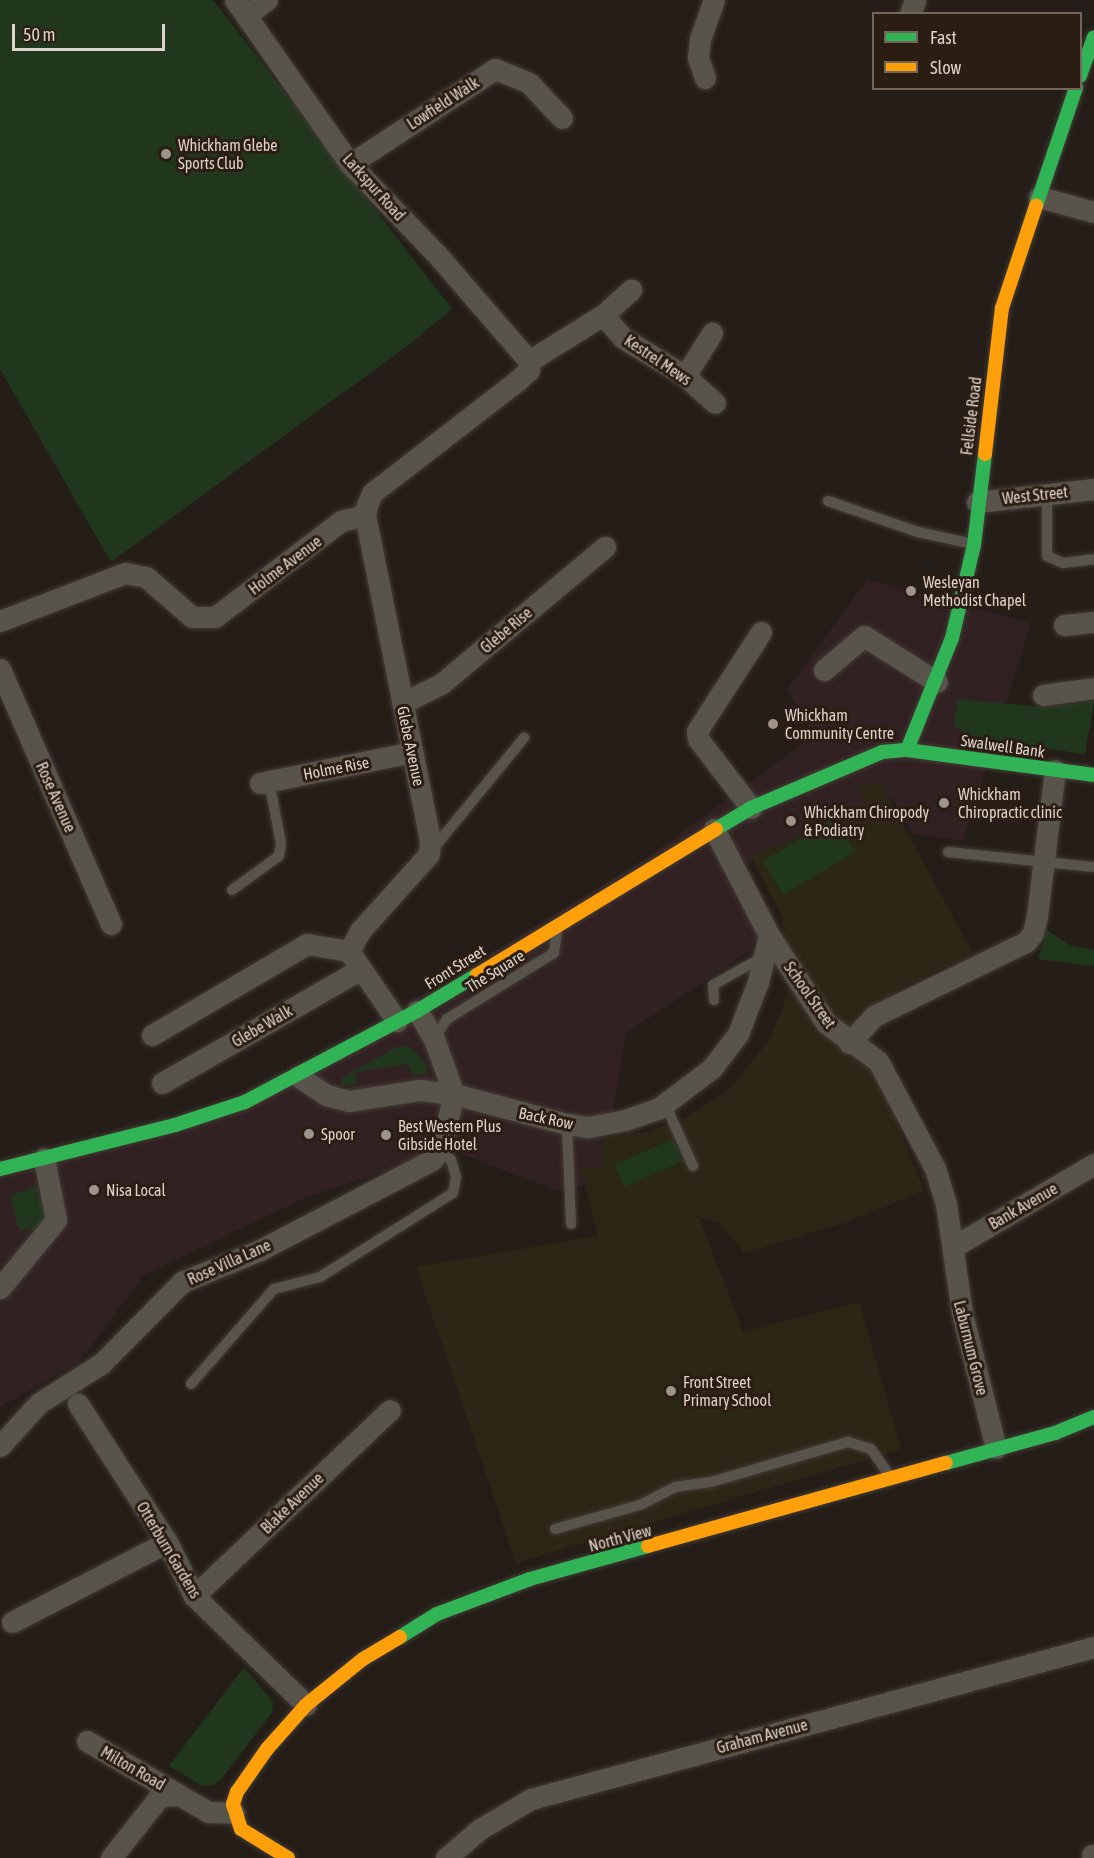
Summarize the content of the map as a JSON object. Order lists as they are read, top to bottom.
{
  "streets": {
    "street": [
      "Lowfield Walk",
      "Larkspur Road",
      "Kestrel Mews",
      "Fellside Road",
      "West Street",
      "Holme Avenue",
      "Glebe Rise",
      "Glebe Avenue",
      "Swalwell Bank",
      "Holme Rise",
      "Rose Avenue",
      "Front Street",
      "School Street",
      "Glebe Walk",
      "Back Row",
      "Bank Avenue",
      "Rose Villa Lane",
      "Laburnum Grove",
      "Blake Avenue",
      "North View",
      "Otterburn Gardens",
      "Graham Avenue",
      "Milton Road"
    ],
    "lane": ["The Square"]
  },
  "crossings": [
    ["Lowfield Walk", "Larkspur Road"],
    ["Fellside Road", "West Street"],
    ["Fellside Road", "Swalwell Bank"],
    ["Fellside Road", "Front Street"],
    ["Holme Avenue", "Glebe Avenue"],
    ["Glebe Rise", "Glebe Avenue"],
    ["Glebe Avenue", "Holme Rise"],
    ["Swalwell Bank", "Front Street"],
    ["Front Street", "The Square"],
    ["Front Street", "School Street"],
    ["Front Street", "Back Row"],
    ["School Street", "Back Row"],
    ["School Street", "Bank Avenue"],
    ["School Street", "Laburnum Grove"],
    ["Bank Avenue", "Laburnum Grove"],
    ["Laburnum Grove", "North View"],
    ["Blake Avenue", "Otterburn Gardens"],
    ["North View", "Otterburn Gardens"],
    ["North View", "Milton Road"]
  ],
  "places": [
    "Whickham Glebe Sports Club",
    "Wesleyan Methodist Chapel",
    "Whickham Community Centre",
    "Whickham Chiropractic clinic",
    "Whickham Chiropody & Podiatry",
    "Spoor",
    "Best Western Plus Gibside Hotel",
    "Nisa Local",
    "Front Street Primary School"
  ],
  "legend": ["Fast", "Slow"],
  "scale_bar": "50 m"
}
